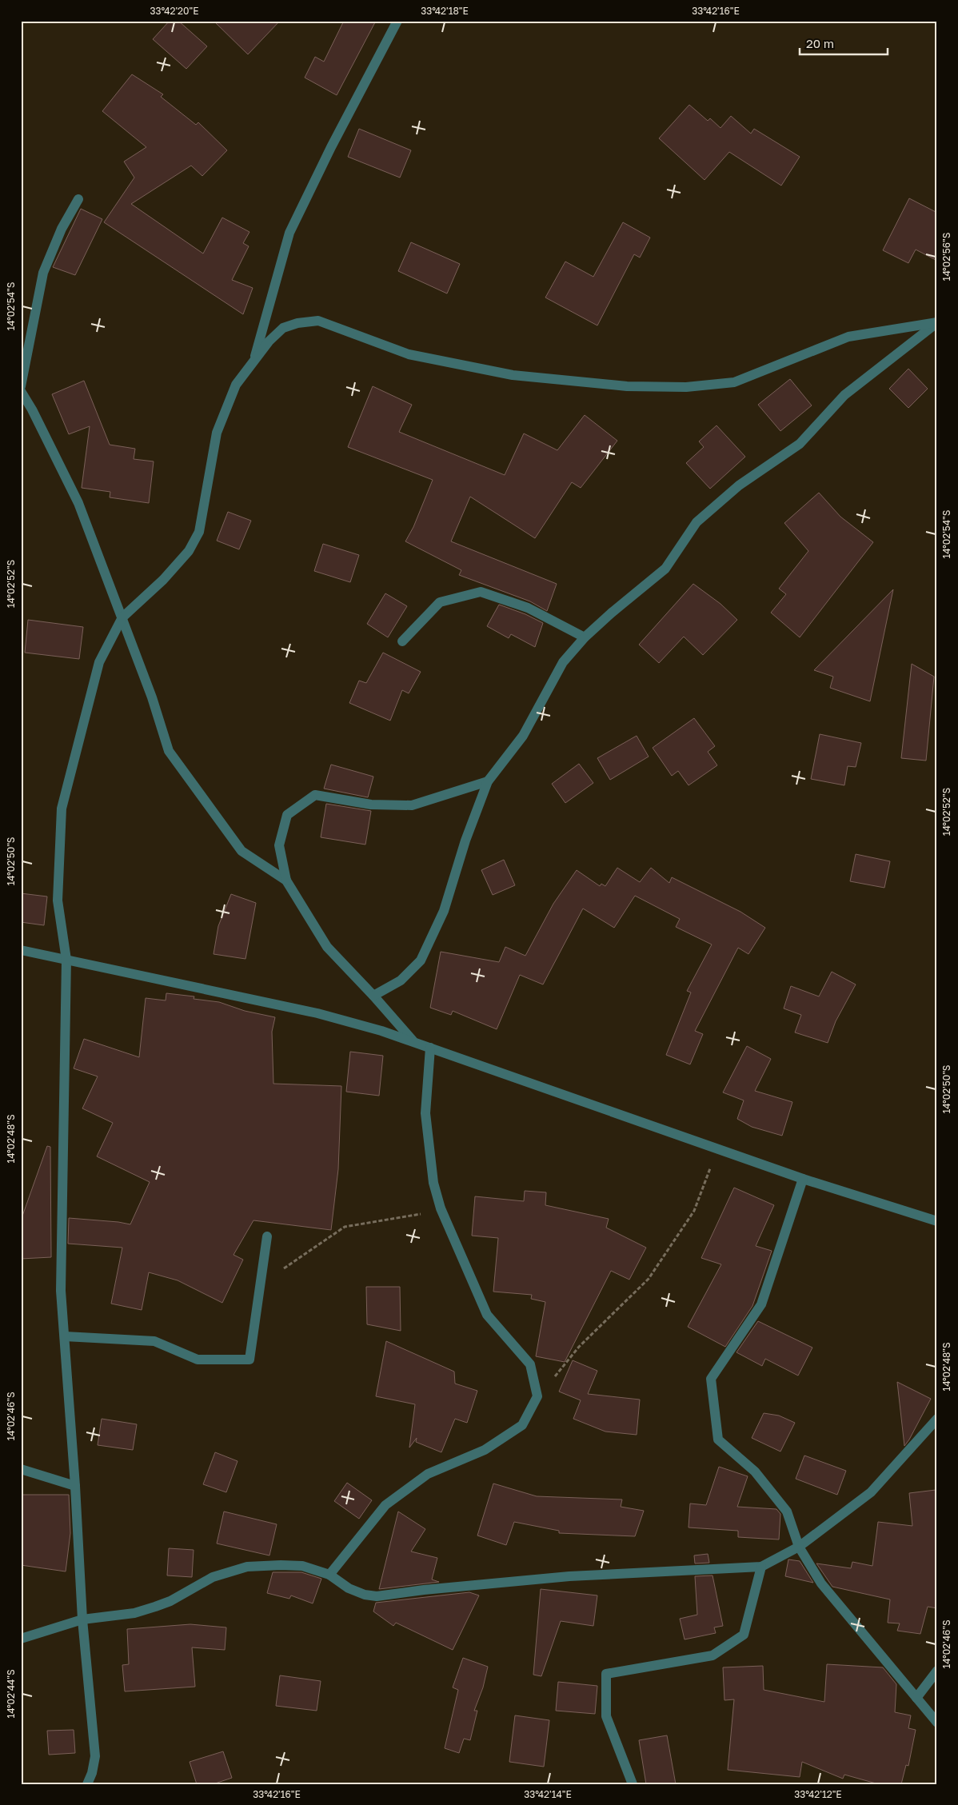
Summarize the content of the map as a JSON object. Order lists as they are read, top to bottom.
{
  "scale_bar": "20 m",
  "coordinates": [
    "33°42'20\"E",
    "33°42'18\"E",
    "33°42'16\"E",
    "14°02'56\"S",
    "14°02'54\"S",
    "14°02'52\"S",
    "14°02'50\"S",
    "14°02'48\"S",
    "14°02'46\"S",
    "14°02'44\"S",
    "33°42'14\"E",
    "33°42'12\"E"
  ]
}
